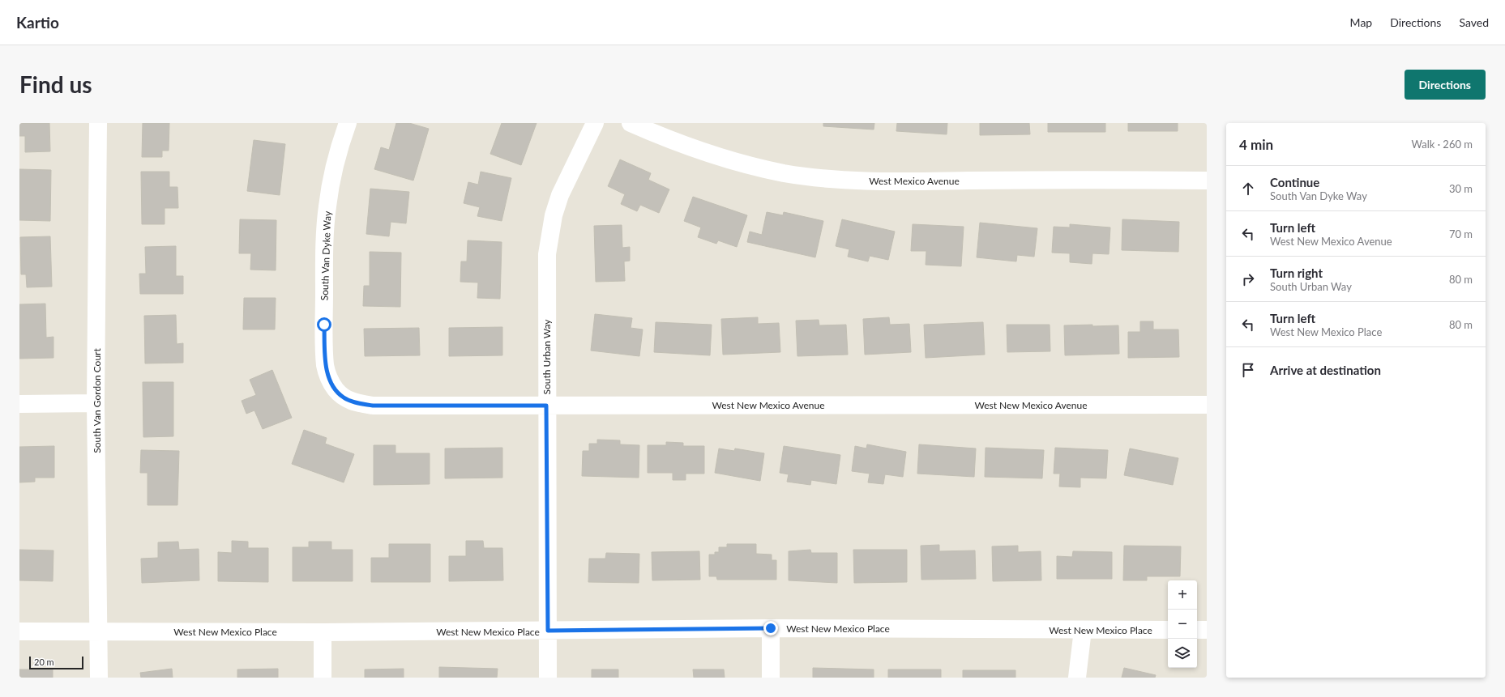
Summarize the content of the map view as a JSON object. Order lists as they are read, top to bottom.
{
  "streets": {
    "street": [
      "West Mexico Avenue",
      "South Van Dyke Way",
      "South Urban Way",
      "South Van Gordon Court",
      "West New Mexico Avenue",
      "West New Mexico Place"
    ]
  },
  "crossings": [
    ["South Van Dyke Way", "West New Mexico Avenue"],
    ["South Urban Way", "West New Mexico Avenue"],
    ["South Urban Way", "West New Mexico Place"],
    ["South Van Gordon Court", "West New Mexico Place"]
  ],
  "scale_bar": "20 m",
  "page": {
    "header": "Kartio",
    "nav": ["Map", "Directions", "Saved"],
    "buttons": "Directions",
    "title": "Find us",
    "heading": ["4 min", "Walk · 260 m"],
    "list": [
      ["Continue", "South Van Dyke Way", "30 m"],
      ["Turn left", "West New Mexico Avenue", "70 m"],
      ["Turn right", "South Urban Way", "80 m"],
      ["Turn left", "West New Mexico Place", "80 m"],
      "Arrive at destination"
    ],
    "map_buttons": ["+", "−"],
    "scale": "20 m"
  }
}
